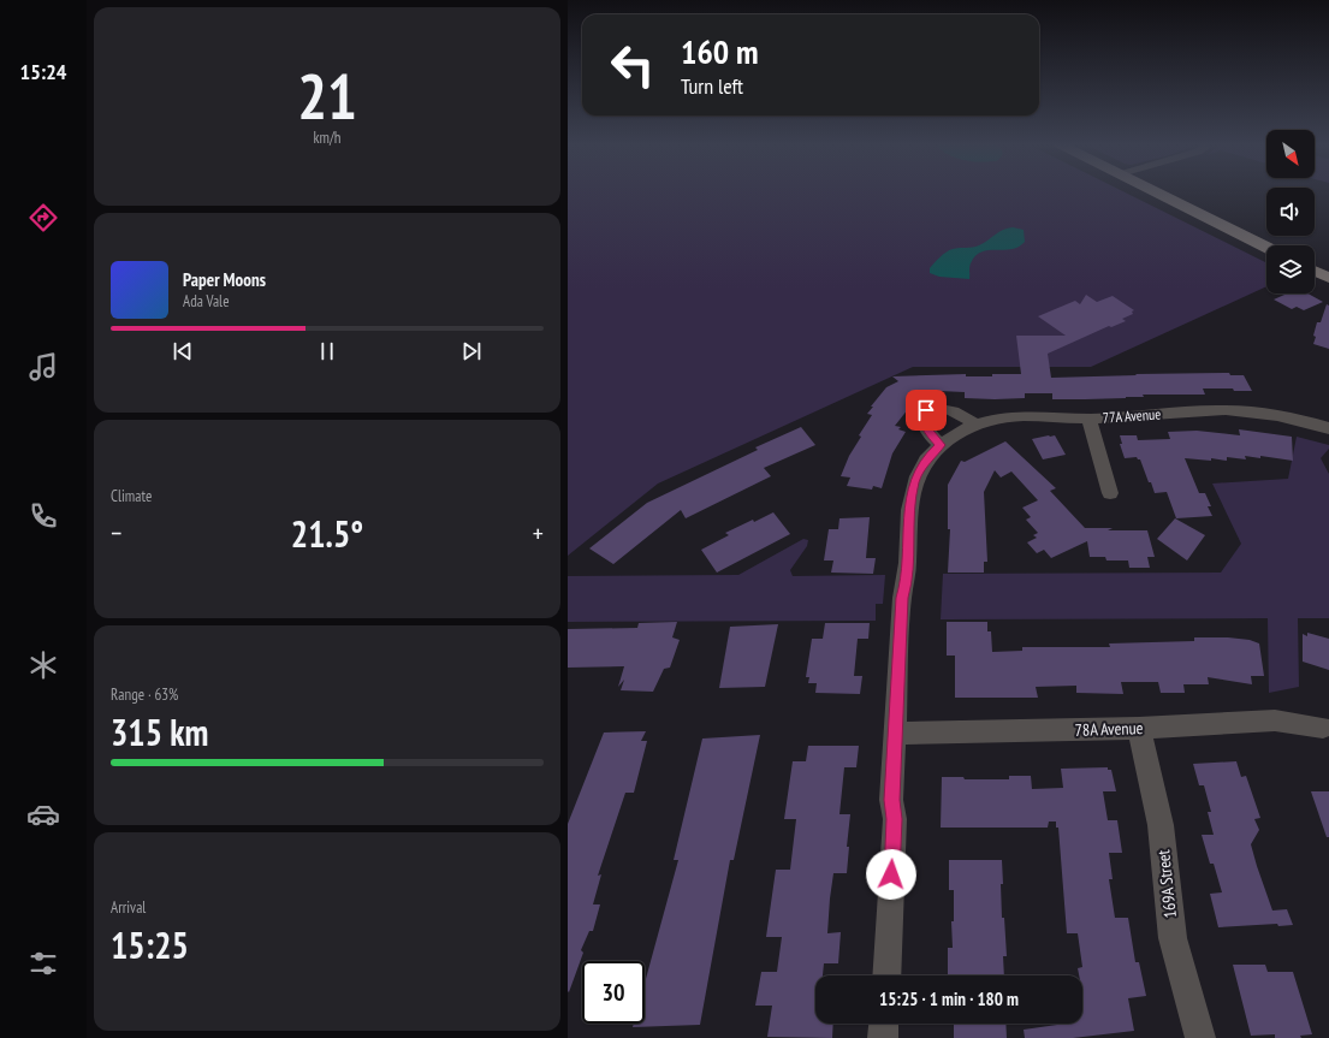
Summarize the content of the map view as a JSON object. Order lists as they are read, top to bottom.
{
  "streets": {
    "street": ["77A Avenue", "78A Avenue", "169A Street"]
  },
  "crossings": [
    ["77A Avenue", "78A Avenue"],
    ["78A Avenue", "169A Street"]
  ],
  "north": "bottom right",
  "page": {
    "tabs": "15:24",
    "tile": [
      ["21", "km/h"],
      "Climate",
      ["Range · 63%", "315 km"],
      ["Arrival", "15:25"]
    ],
    "turn": ["160 m", "Turn left"],
    "song": ["Paper Moons", "Ada Vale"],
    "heat": ["−", "21.5°", "+"],
    "limit": "30",
    "trip": "15:25 · 1 min · 180 m"
  }
}
